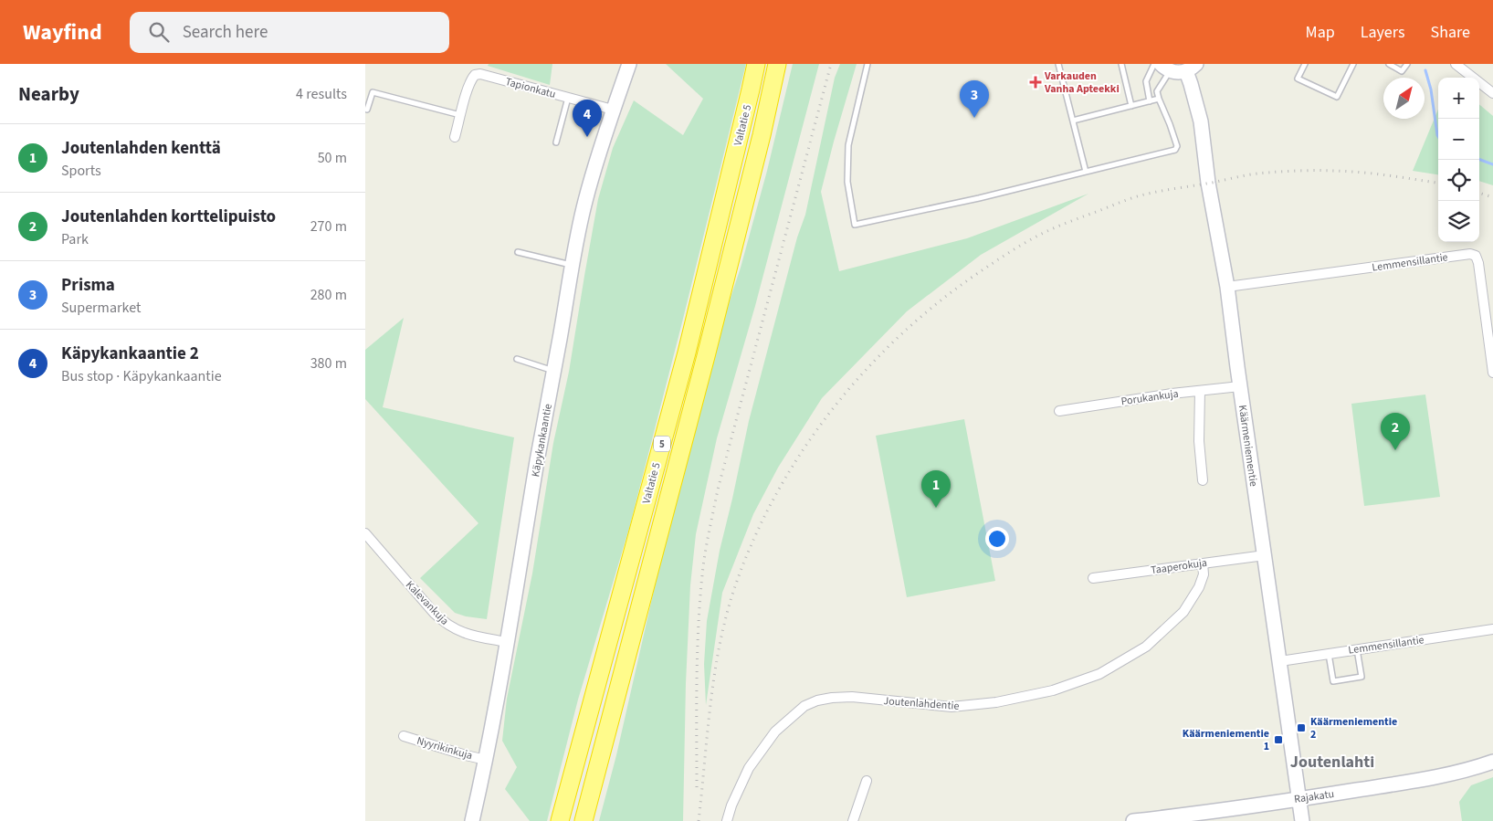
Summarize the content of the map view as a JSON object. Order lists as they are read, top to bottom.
{
  "streets": {
    "highway": ["Valtatie 5", "5"],
    "street": [
      "Tapionkatu",
      "Lemmensillantie",
      "Porukankuja",
      "Käpykankaantie",
      "Käärmeniementie",
      "Taaperokuja",
      "Kalevankuja",
      "Joutenlahdentie",
      "Nyyrikinkuja",
      "Rajakatu"
    ]
  },
  "crossings": [
    ["Tapionkatu", "Käpykankaantie"],
    ["Lemmensillantie", "Käärmeniementie"],
    ["Porukankuja", "Käärmeniementie"],
    ["Käpykankaantie", "Kalevankuja"],
    ["Käpykankaantie", "Nyyrikinkuja"],
    ["Käärmeniementie", "Taaperokuja"],
    ["Käärmeniementie", "Rajakatu"],
    ["Taaperokuja", "Joutenlahdentie"]
  ],
  "districts": ["Joutenlahti"],
  "places": {
    "health": ["Varkauden Vanha Apteekki"],
    "transit": ["Käärmeniementie 2", "Käärmeniementie 1"]
  },
  "north": "top right",
  "page": {
    "header": "Wayfind",
    "search": "Search here",
    "nav": ["Map", "Layers", "Share"],
    "heading": ["Nearby", "4 results"],
    "map_buttons": ["+", "−"],
    "pins": [
      "3",
      "4",
      "2",
      "1"
    ],
    "list": [
      {
        "mark": "1",
        "name": "Joutenlahden kenttä",
        "note": "Sports",
        "value": "50 m"
      },
      {
        "mark": "2",
        "name": "Joutenlahden korttelipuisto",
        "note": "Park",
        "value": "270 m"
      },
      {
        "mark": "3",
        "name": "Prisma",
        "note": "Supermarket",
        "value": "280 m"
      },
      {
        "mark": "4",
        "name": "Käpykankaantie 2",
        "note": "Bus stop · Käpykankaantie",
        "value": "380 m"
      }
    ]
  }
}
